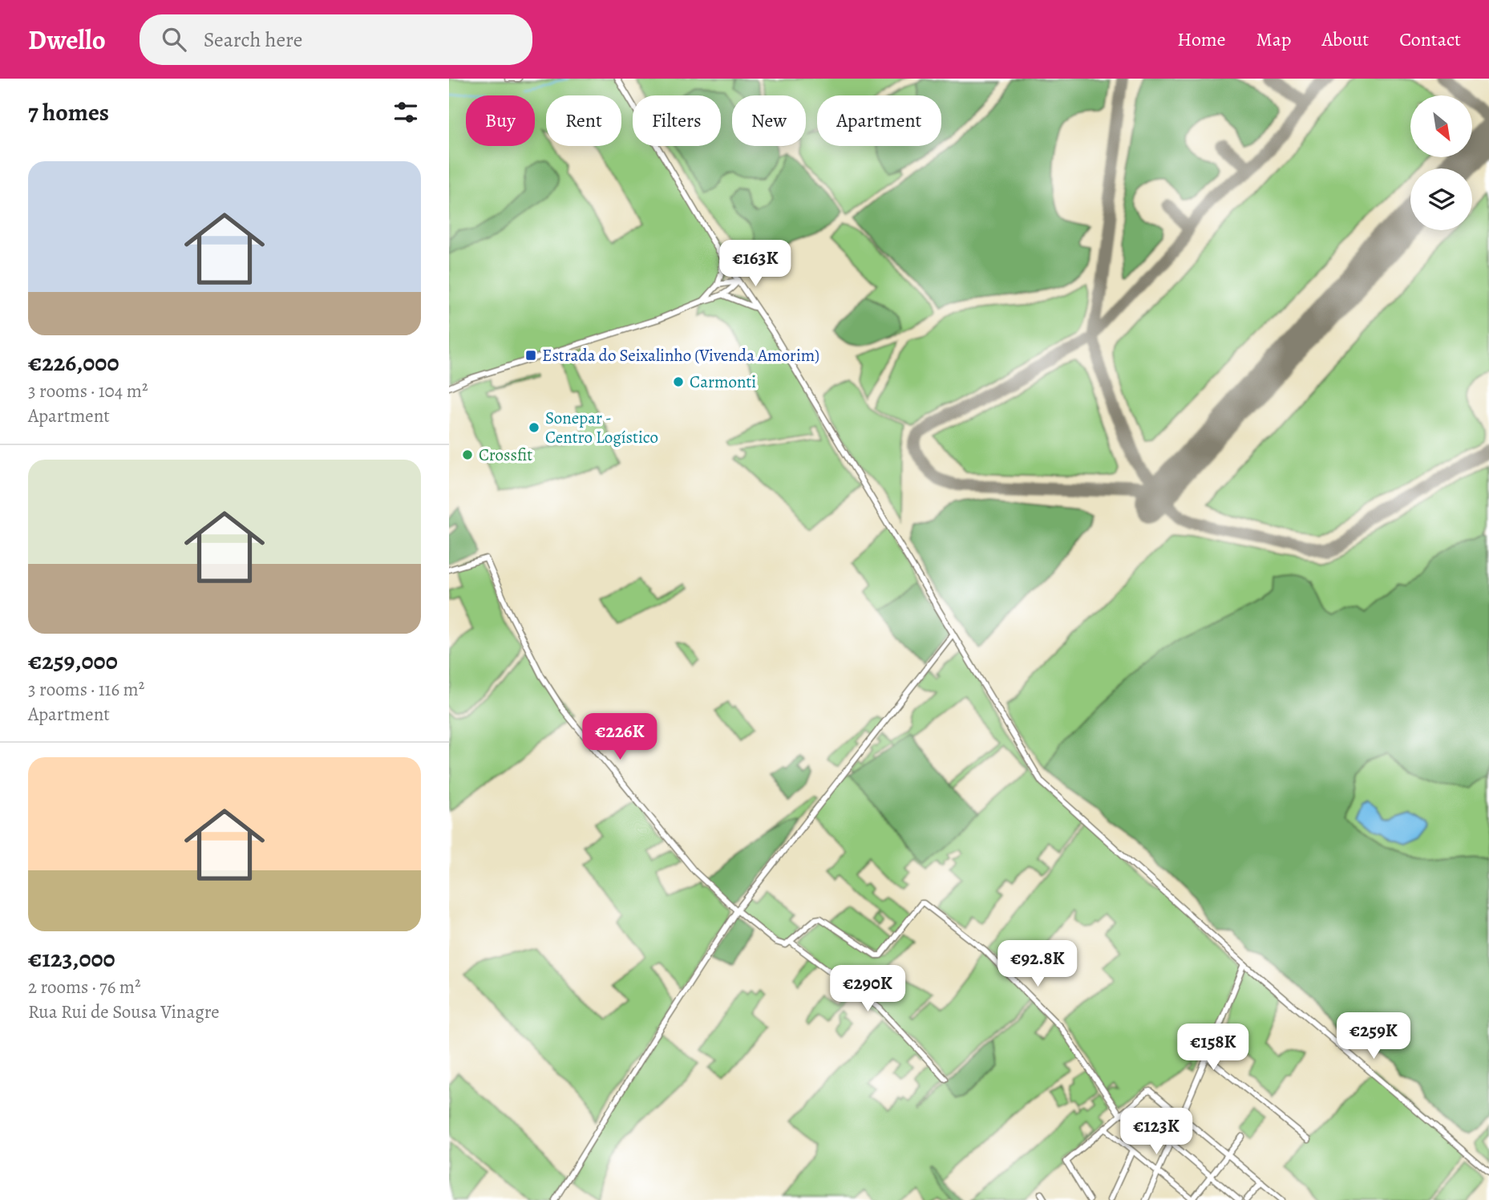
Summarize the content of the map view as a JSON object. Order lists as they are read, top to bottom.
{
  "places": {
    "transit": ["Estrada do Seixalinho (Vivenda Amorim)"],
    "other": ["Carmonti", "Sonepar - Centro Logístico", "Crossfit"]
  },
  "north": "bottom right",
  "page": {
    "header": "Dwello",
    "search": "Search here",
    "nav": [
      "Home",
      "Map",
      "About",
      "Contact"
    ],
    "heading": "7 homes",
    "chip": [
      "Buy",
      "Rent",
      "Filters",
      "New",
      "Apartment"
    ],
    "list": [
      {
        "name": "€226,000",
        "note": "3 rooms · 104 m² · Apartment"
      },
      {
        "name": "€259,000",
        "note": "3 rooms · 116 m² · Apartment"
      },
      {
        "name": "€123,000",
        "note": "2 rooms · 76 m² · Rua Rui de Sousa Vinagre"
      }
    ],
    "price": [
      "€163K",
      "€226K",
      "€92.8K",
      "€290K",
      "€259K",
      "€158K",
      "€123K"
    ]
  }
}
